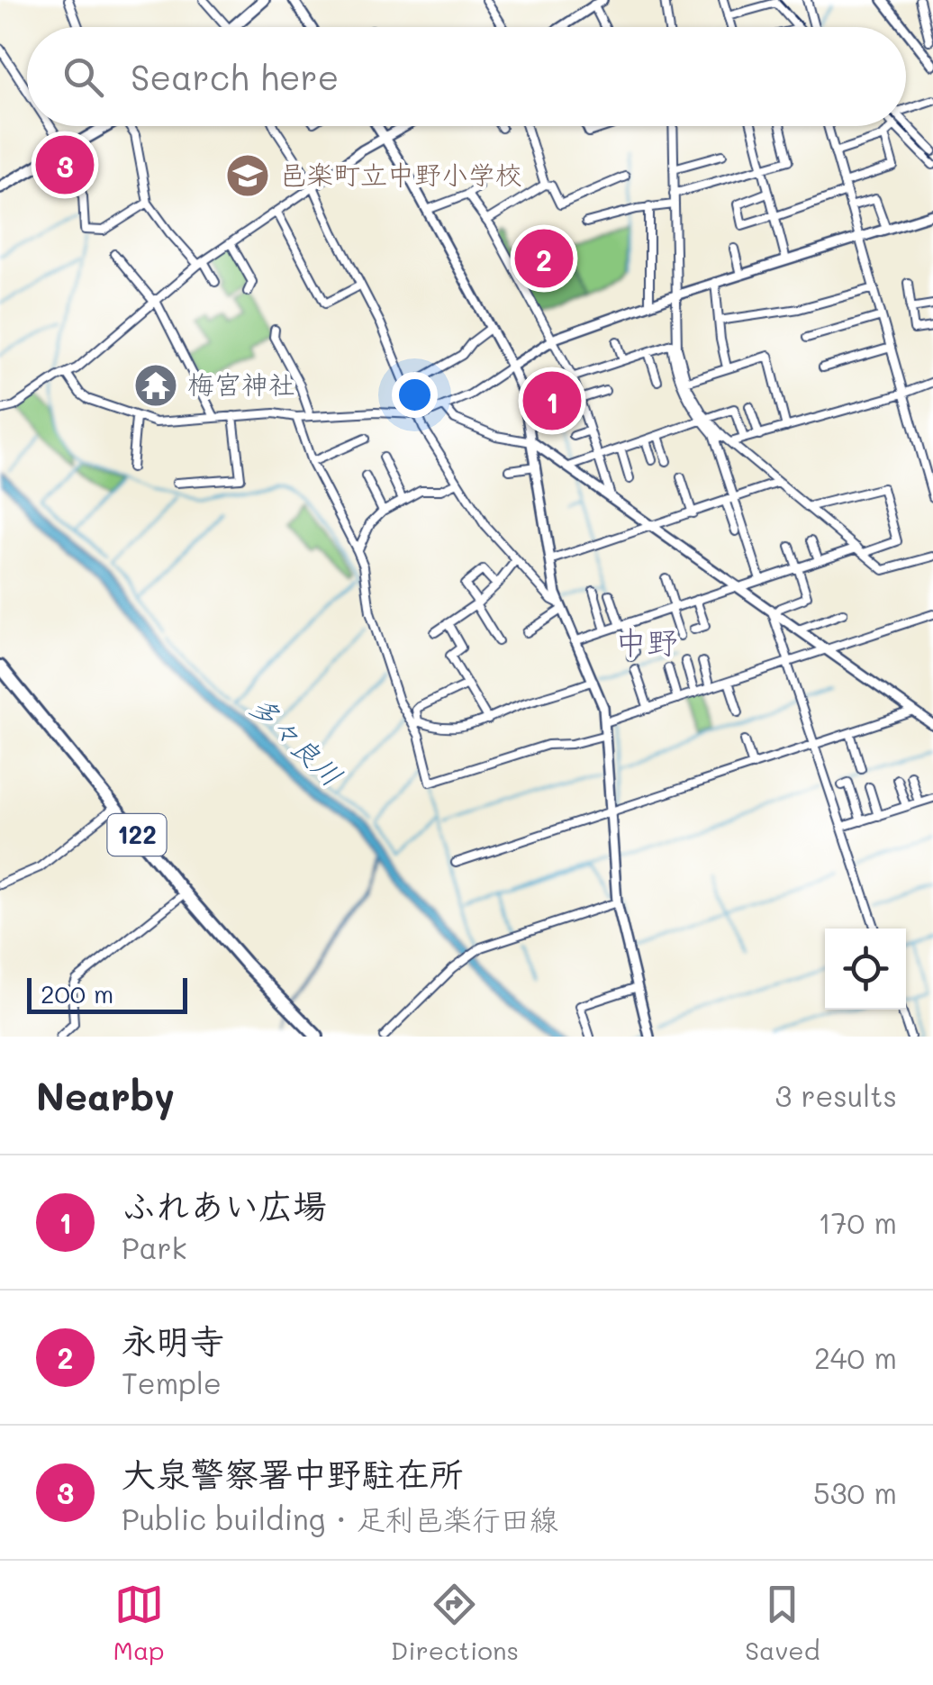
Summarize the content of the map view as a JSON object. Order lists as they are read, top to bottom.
{
  "streets": {
    "highway": ["122"]
  },
  "districts": ["中野"],
  "water": ["多々良川"],
  "places": {
    "school or university": ["邑楽町立中野小学校"],
    "temple": ["梅宮神社"]
  },
  "scale_bar": "200 m",
  "page": {
    "search": "Search here",
    "pins": ["3", "2", "1"],
    "scale": "200 m",
    "heading": ["Nearby", "3 results"],
    "list": [
      {
        "mark": "1",
        "name": "ふれあい広場",
        "note": "Park",
        "value": "170 m"
      },
      {
        "mark": "2",
        "name": "永明寺",
        "note": "Temple",
        "value": "240 m"
      },
      {
        "mark": "3",
        "name": "大泉警察署中野駐在所",
        "note": "Public building · 足利邑楽行田線",
        "value": "530 m"
      }
    ],
    "nav": ["Map", "Directions", "Saved"]
  }
}
